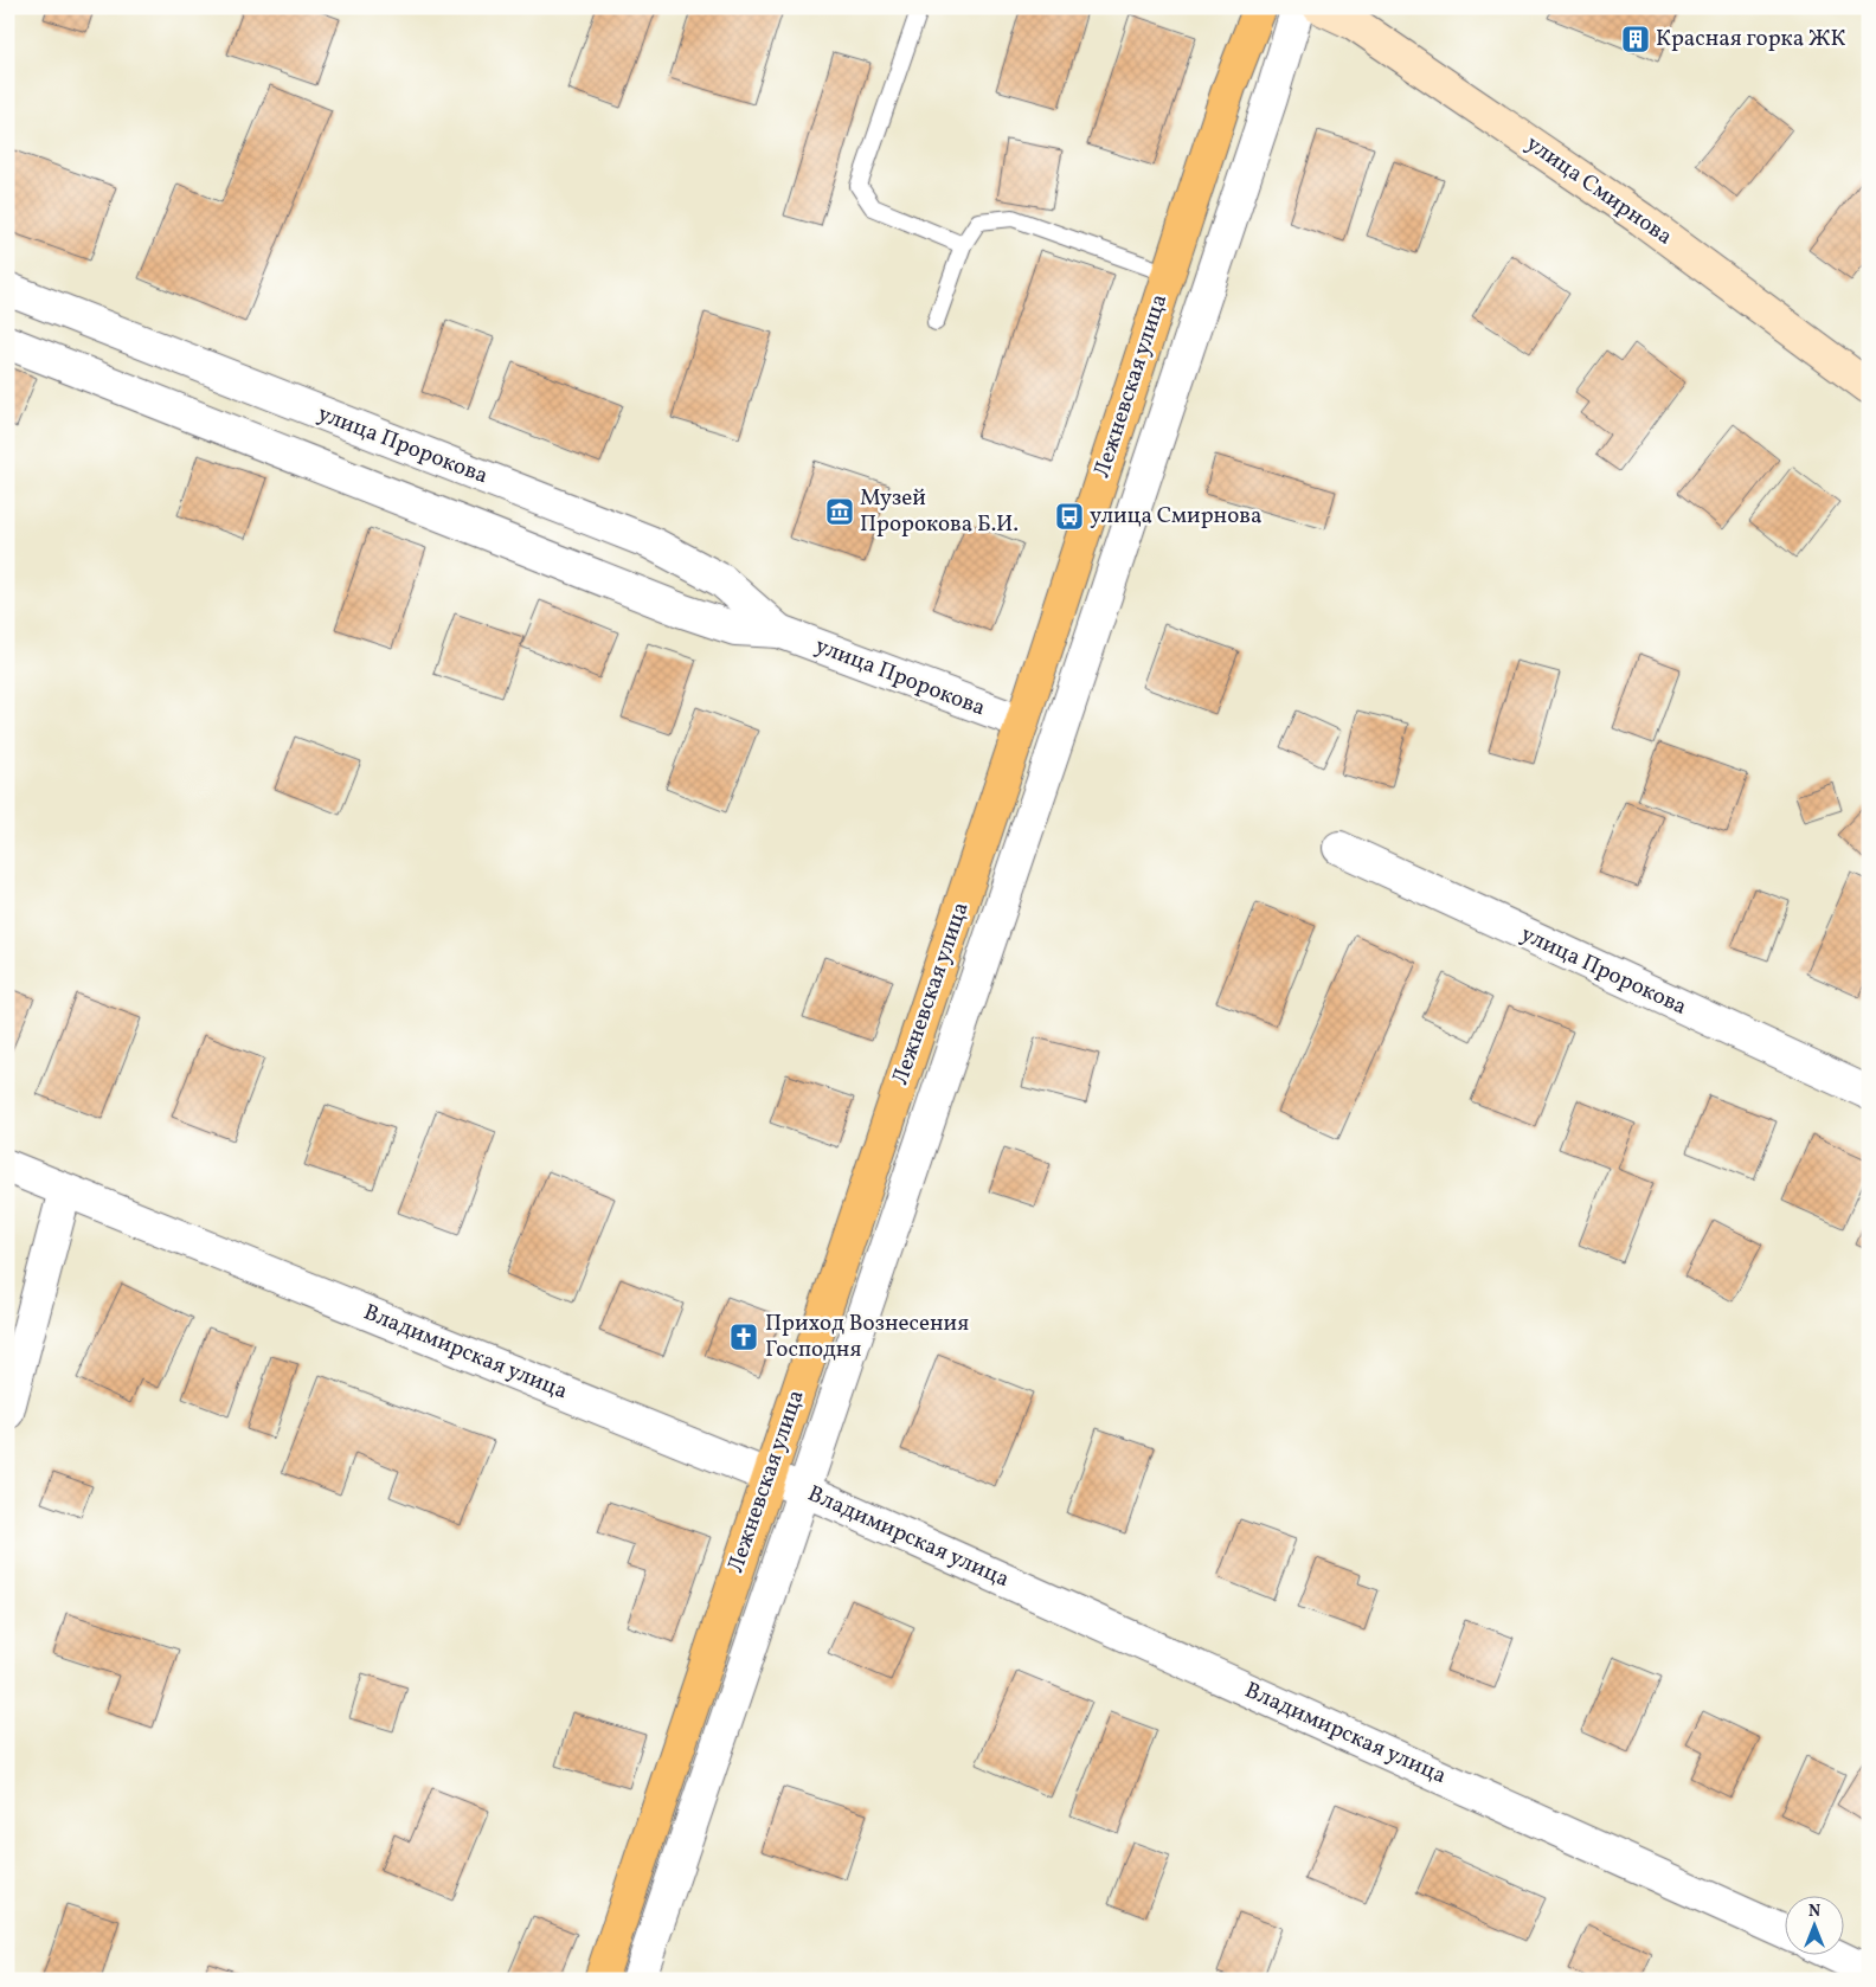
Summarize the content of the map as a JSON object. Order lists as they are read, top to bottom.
{
  "streets": {
    "highway": ["Лежневская улица"],
    "main road": ["улица Смирнова"],
    "street": ["улица Пророкова", "Владимирская улица"]
  },
  "crossings": [
    ["Лежневская улица", "улица Пророкова"],
    ["Лежневская улица", "Владимирская улица"]
  ],
  "places": {
    "building": ["Красная горка ЖК"],
    "museum": ["Музей Пророкова Б.И."],
    "bus stop": ["улица Смирнова"],
    "church": ["Приход Вознесения Господня"]
  },
  "north": "top"
}
